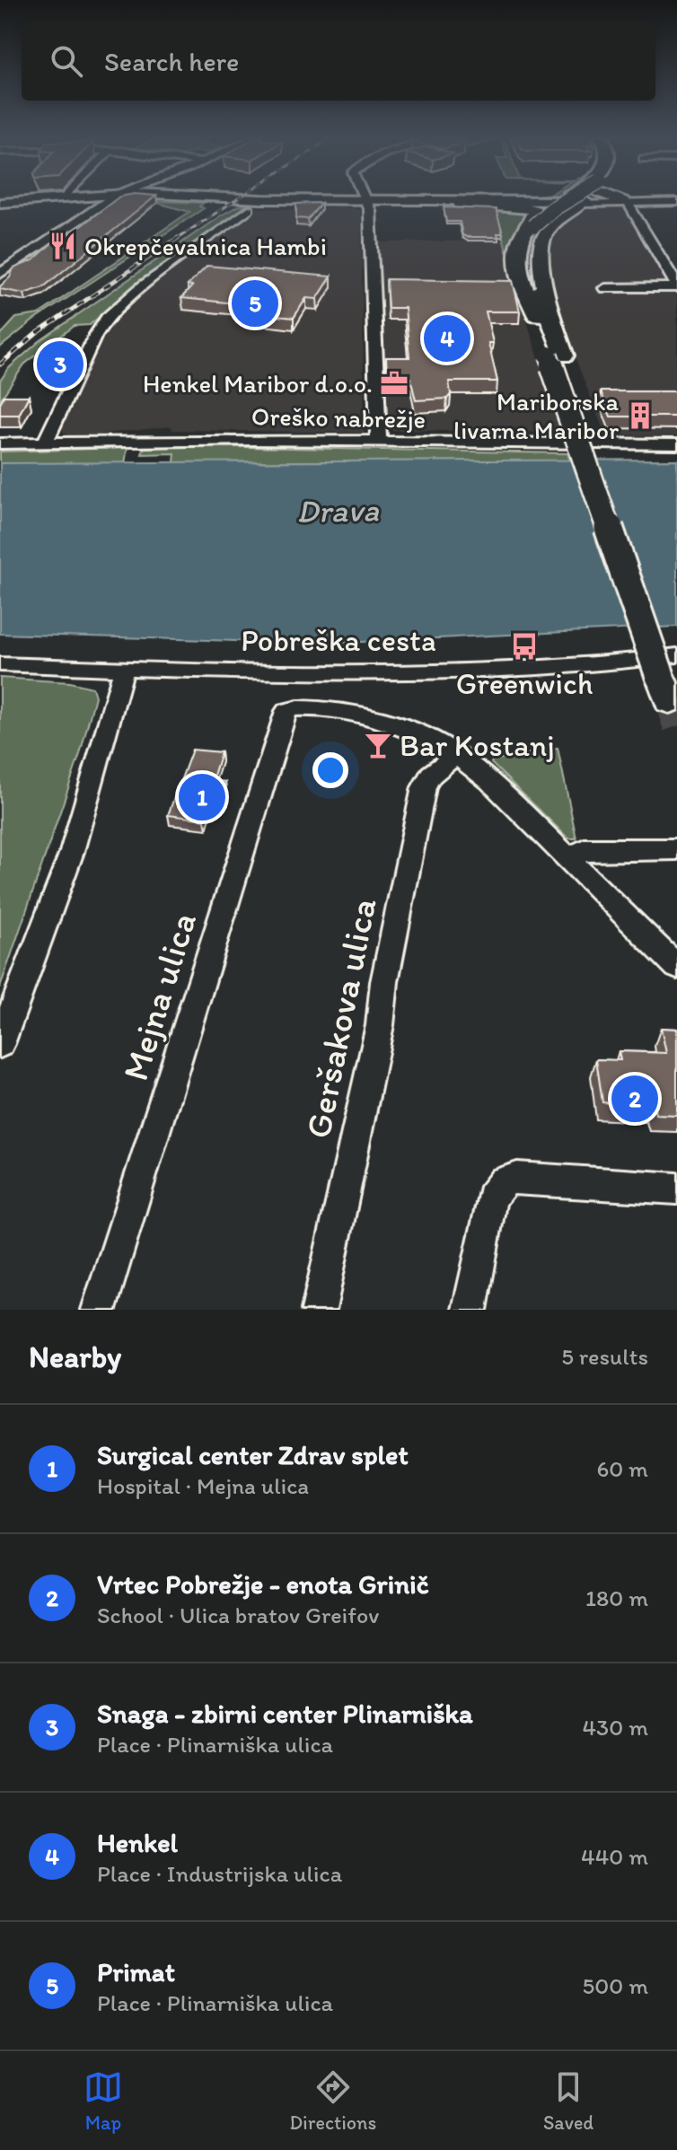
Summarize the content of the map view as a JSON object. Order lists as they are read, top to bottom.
{
  "streets": {
    "street": [
      "Oreško nabrežje",
      "Pobreška cesta",
      "Mejna ulica",
      "Geršakova ulica"
    ]
  },
  "crossings": [
    ["Mejna ulica", "Geršakova ulica"]
  ],
  "water": ["Drava"],
  "places": {
    "restaurant": ["Okrepčevalnica Hambi"],
    "office": ["Henkel Maribor d.o.o."],
    "building": ["Mariborska livarna Maribor"],
    "bus stop": ["Greenwich"],
    "bar": ["Bar Kostanj"]
  },
  "page": {
    "search": "Search here",
    "pins": [
      "5",
      "4",
      "3",
      "1",
      "2"
    ],
    "heading": ["Nearby", "5 results"],
    "list": [
      {
        "mark": "1",
        "name": "Surgical center Zdrav splet",
        "note": "Hospital · Mejna ulica",
        "value": "60 m"
      },
      {
        "mark": "2",
        "name": "Vrtec Pobrežje - enota Grinič",
        "note": "School · Ulica bratov Greifov",
        "value": "180 m"
      },
      {
        "mark": "3",
        "name": "Snaga - zbirni center Plinarniška",
        "note": "Place · Plinarniška ulica",
        "value": "430 m"
      },
      {
        "mark": "4",
        "name": "Henkel",
        "note": "Place · Industrijska ulica",
        "value": "440 m"
      },
      {
        "mark": "5",
        "name": "Primat",
        "note": "Place · Plinarniška ulica",
        "value": "500 m"
      }
    ],
    "nav": ["Map", "Directions", "Saved"]
  }
}
